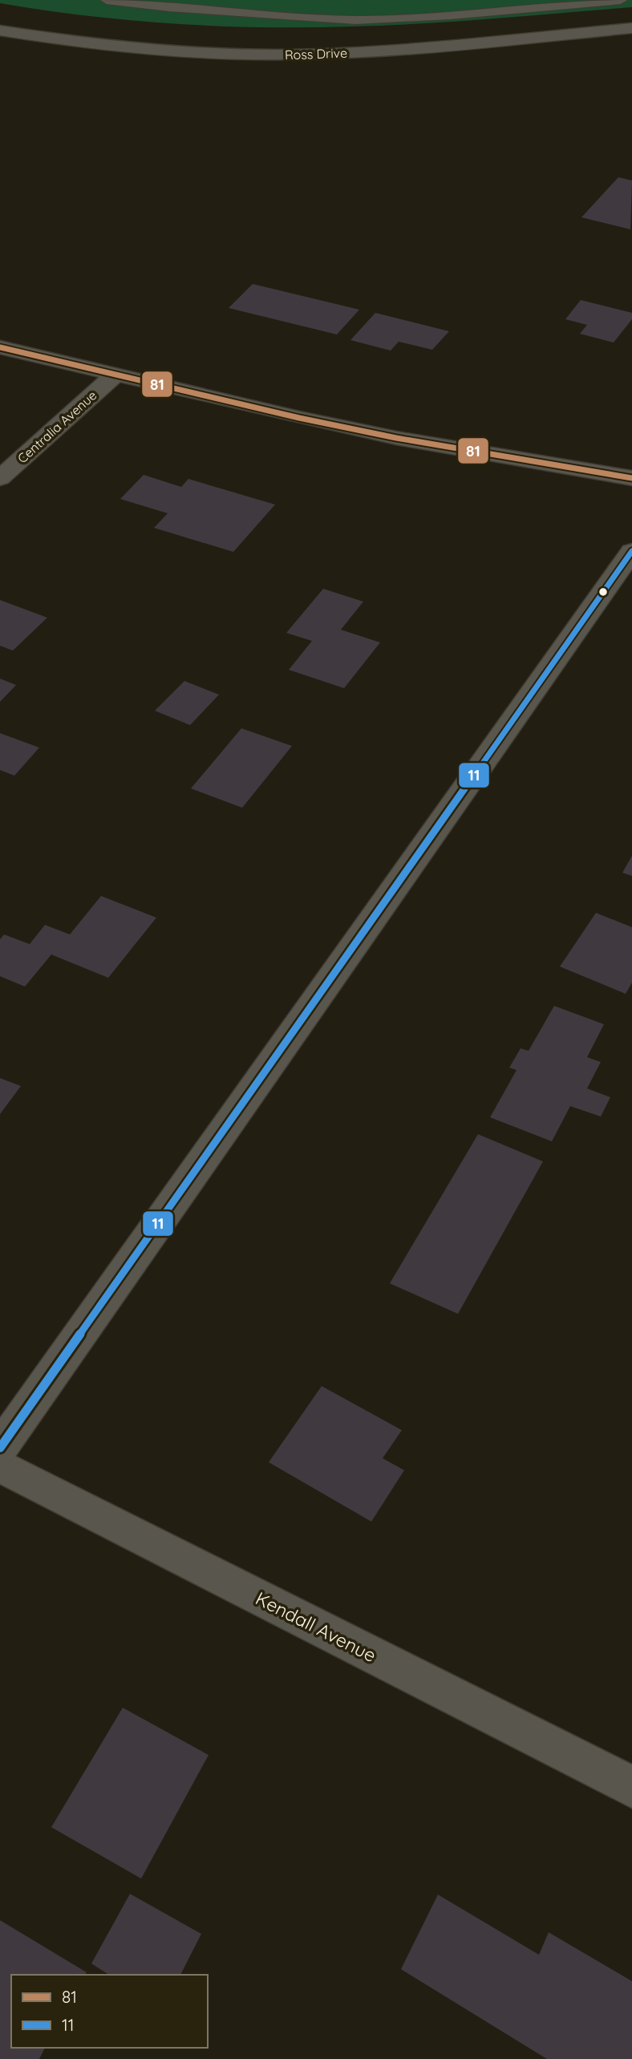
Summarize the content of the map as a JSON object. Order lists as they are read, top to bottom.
{
  "streets": {
    "street": ["Ross Drive", "Centralia Avenue", "Kendall Avenue"]
  },
  "lines": ["transit line 81", "transit line 11"],
  "legend": ["81", "11"]
}
